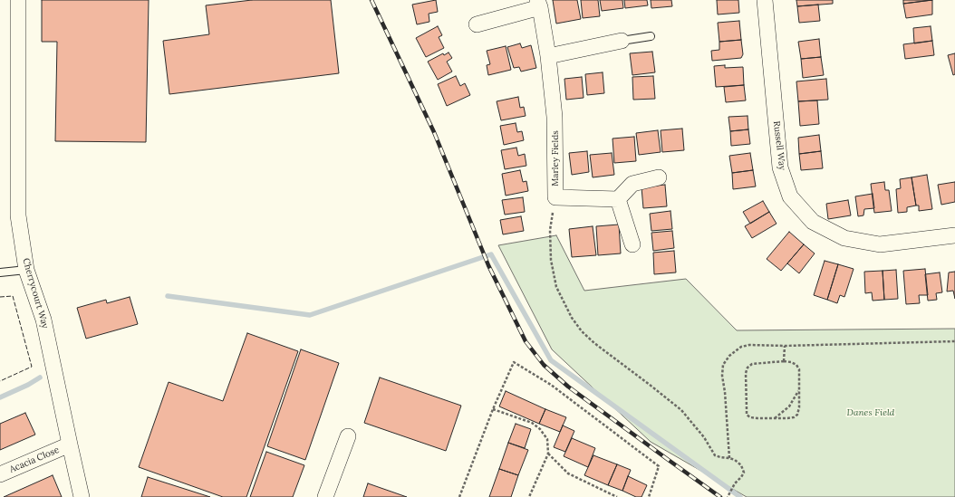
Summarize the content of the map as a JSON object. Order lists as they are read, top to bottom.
{
  "streets": {
    "street": [
      "Russell Way",
      "Marley Fields",
      "Cherrycourt Way",
      "Acacia Close"
    ]
  },
  "crossings": [
    ["Cherrycourt Way", "Acacia Close"]
  ],
  "parks": ["Danes Field"]
}
